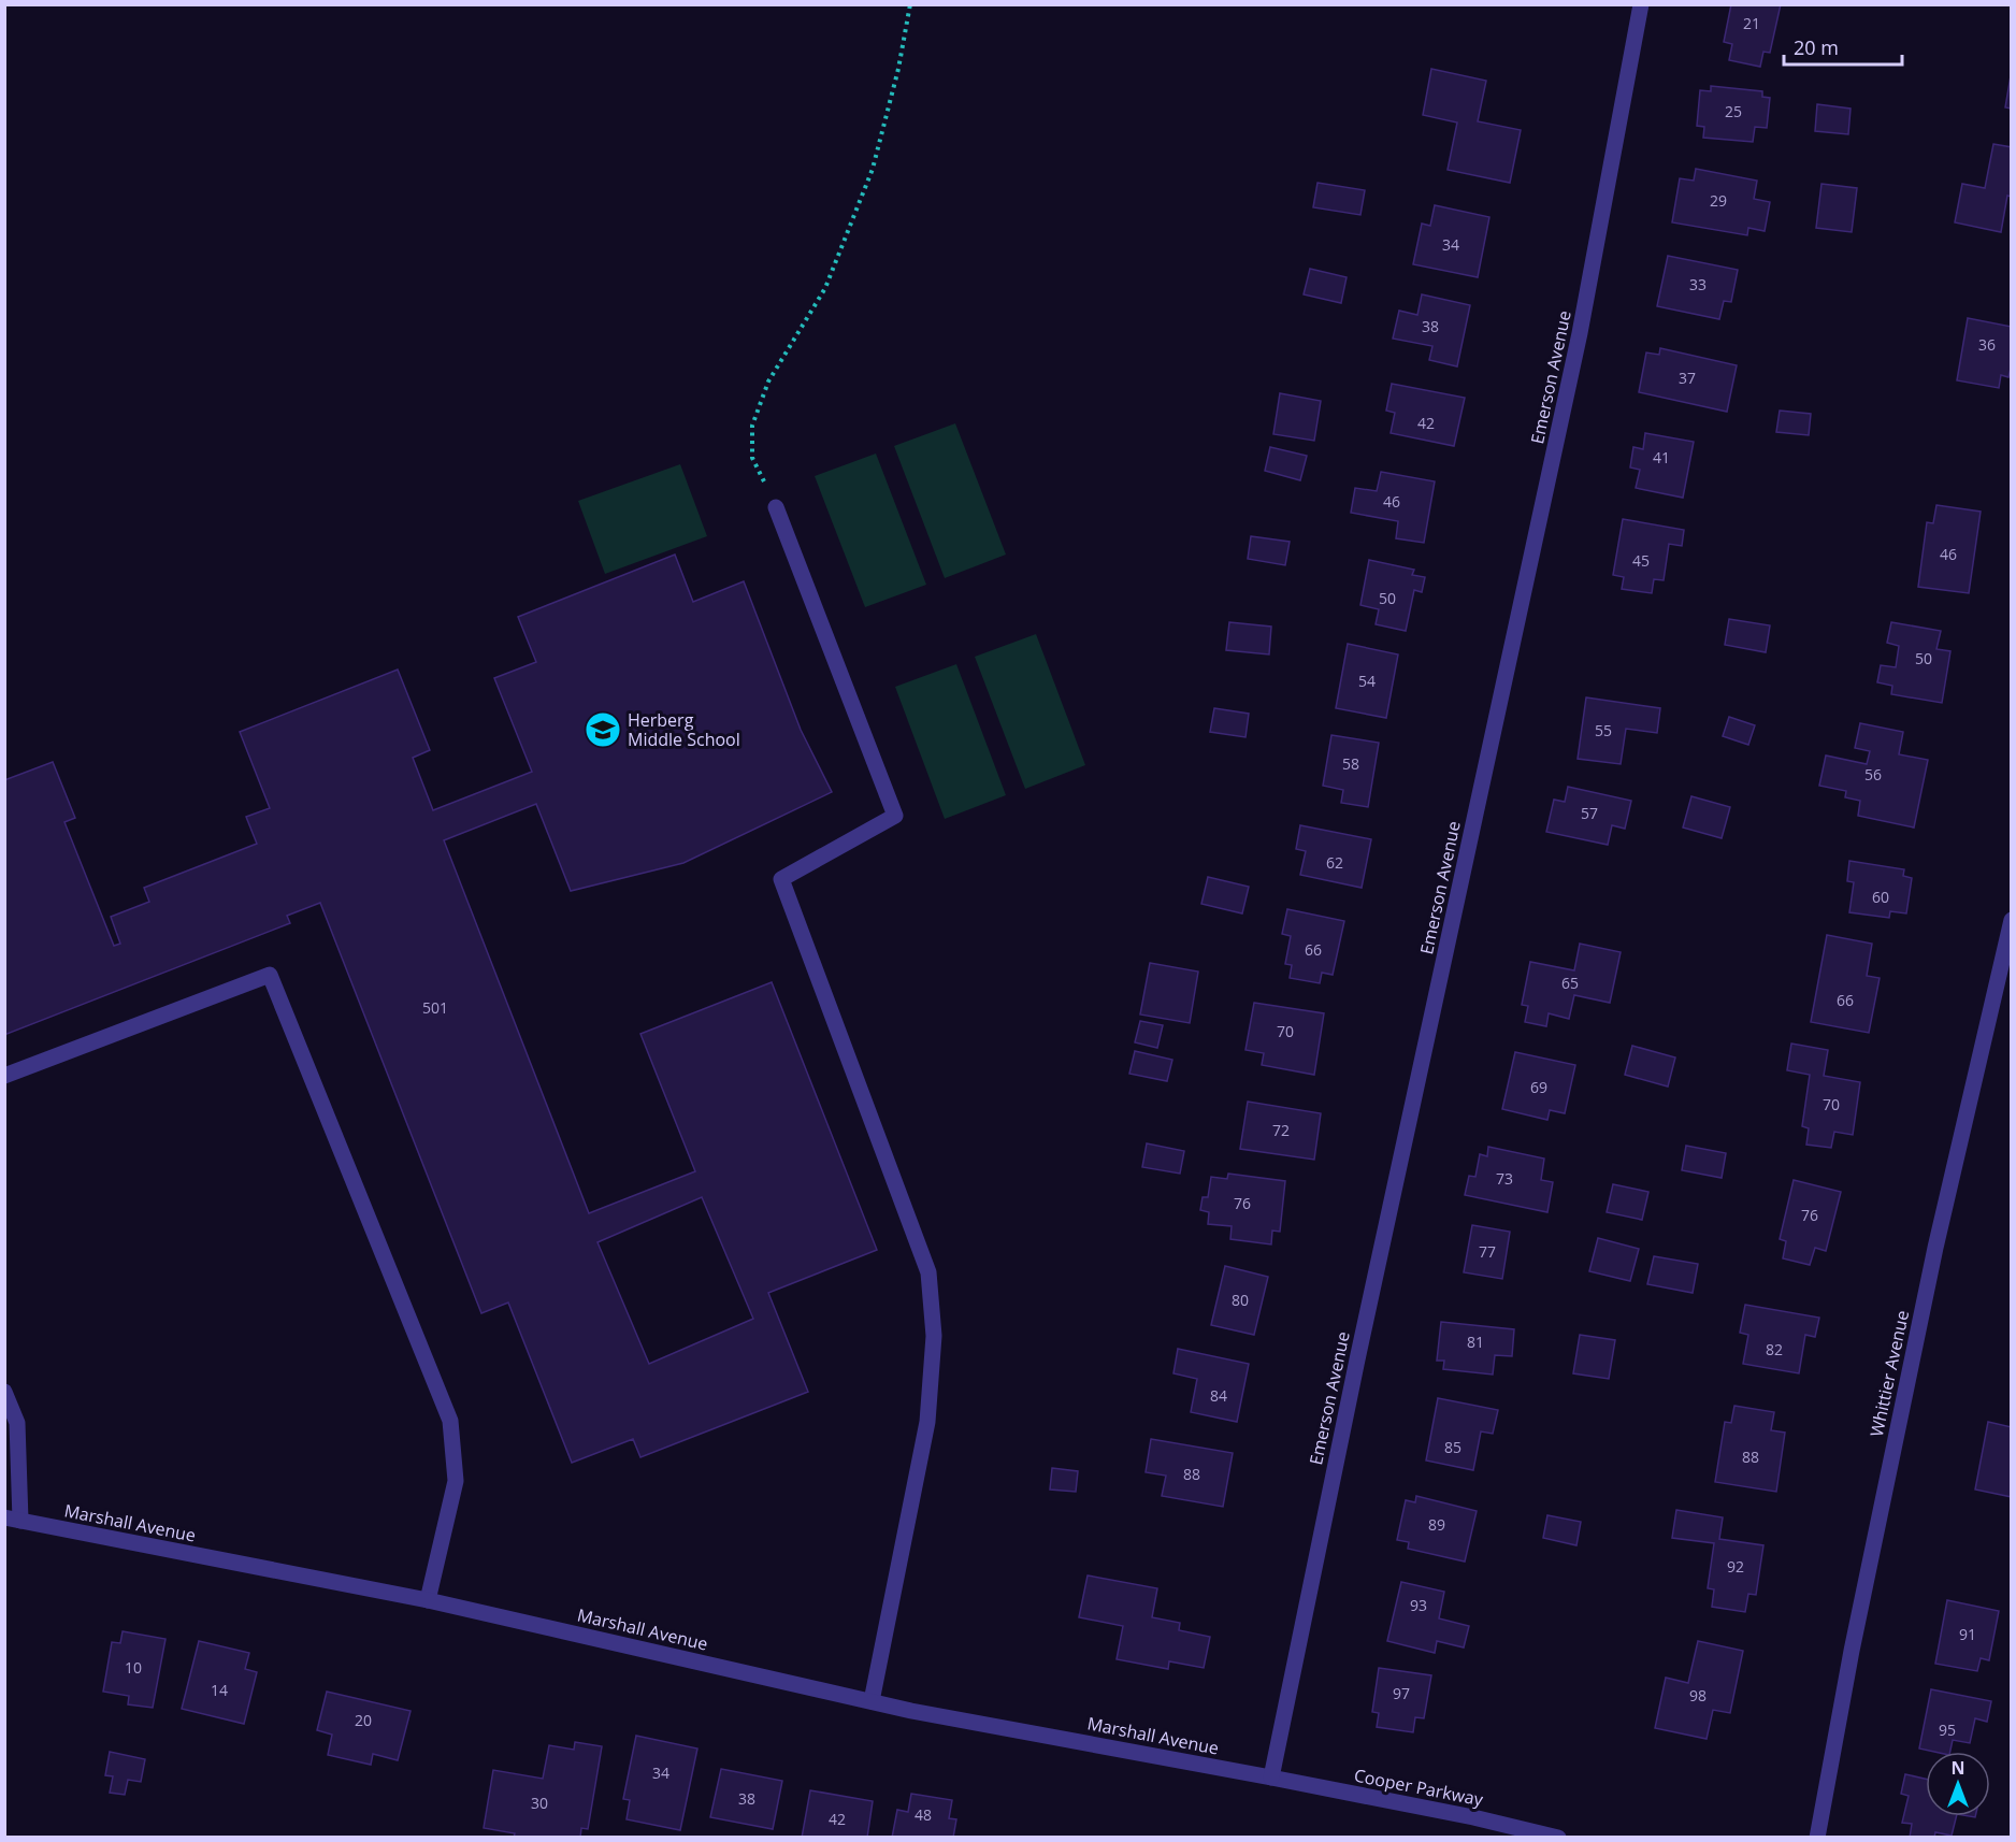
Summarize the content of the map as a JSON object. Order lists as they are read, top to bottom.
{
  "streets": {
    "street": [
      "Emerson Avenue",
      "Whittier Avenue",
      "Marshall Avenue",
      "Cooper Parkway"
    ]
  },
  "crossings": [
    ["Emerson Avenue", "Marshall Avenue"],
    ["Emerson Avenue", "Cooper Parkway"],
    ["Marshall Avenue", "Cooper Parkway"]
  ],
  "places": {
    "school or university": ["Herberg Middle School"]
  },
  "house_numbers": [
    "21",
    "25",
    "29",
    "34",
    "33",
    "38",
    "36",
    "37",
    "42",
    "41",
    "46",
    "46",
    "45",
    "50",
    "50",
    "54",
    "55",
    "58",
    "56",
    "57",
    "62",
    "60",
    "66",
    "65",
    "66",
    "501",
    "70",
    "69",
    "70",
    "72",
    "73",
    "76",
    "76",
    "77",
    "80",
    "81",
    "82",
    "84",
    "85",
    "88",
    "88",
    "89",
    "92",
    "93",
    "91",
    "10",
    "14",
    "97",
    "98",
    "20",
    "95",
    "34",
    "38",
    "30",
    "48",
    "42"
  ],
  "scale_bar": "20 m",
  "north": "top"
}
